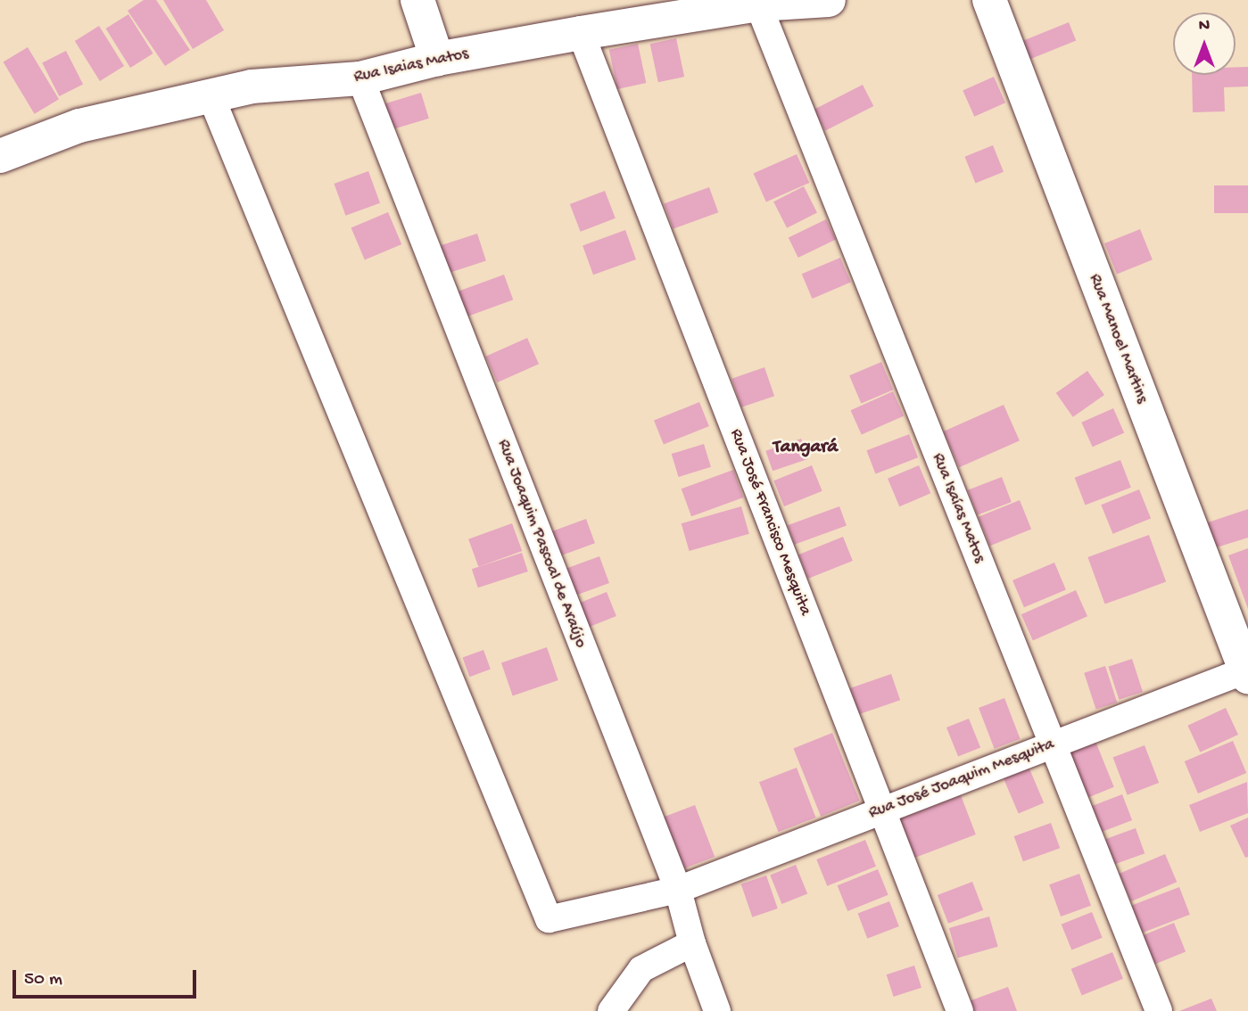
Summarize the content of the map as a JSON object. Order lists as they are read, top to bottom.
{
  "streets": {
    "street": [
      "Rua Isaias Matos",
      "Rua Manoel Martins",
      "Rua Isaías Matos",
      "Rua José Francisco Mesquita",
      "Rua Joaquim Pascoal de Araújo",
      "Rua José Joaquim Mesquita"
    ]
  },
  "crossings": [
    ["Rua Isaias Matos", "Rua Isaías Matos"],
    ["Rua Isaias Matos", "Rua José Francisco Mesquita"],
    ["Rua Isaias Matos", "Rua Joaquim Pascoal de Araújo"],
    ["Rua Isaias Matos", "Rua José Joaquim Mesquita"],
    ["Rua Manoel Martins", "Rua José Joaquim Mesquita"],
    ["Rua Isaías Matos", "Rua José Joaquim Mesquita"],
    ["Rua José Francisco Mesquita", "Rua José Joaquim Mesquita"],
    ["Rua Joaquim Pascoal de Araújo", "Rua José Joaquim Mesquita"]
  ],
  "districts": ["Tangará"],
  "scale_bar": "50 m",
  "north": "top"
}
